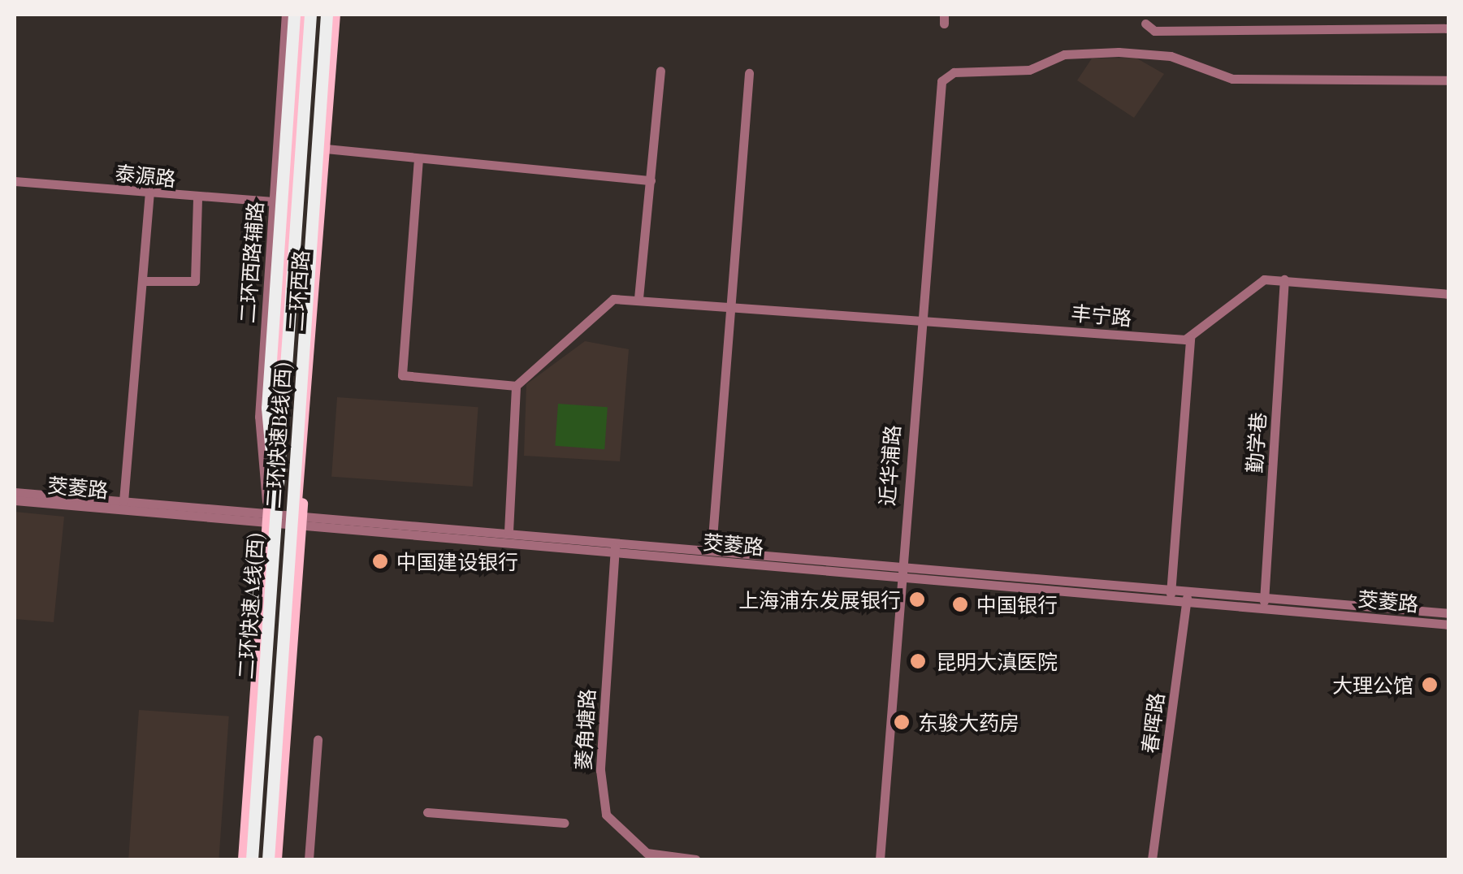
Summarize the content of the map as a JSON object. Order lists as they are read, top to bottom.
{
  "streets": {
    "highway": ["二环快速B线(西)", "二环快速A线(西)"],
    "main road": ["二环西路"],
    "street": [
      "泰源路",
      "二环西路辅路",
      "丰宁路",
      "勤学巷",
      "近华浦路",
      "茭菱路",
      "春晖路",
      "菱角塘路"
    ]
  },
  "crossings": [
    ["泰源路", "二环西路辅路"],
    ["二环西路辅路", "二环西路"],
    ["二环西路辅路", "茭菱路"],
    ["二环西路", "茭菱路"],
    ["丰宁路", "近华浦路"],
    ["勤学巷", "茭菱路"],
    ["近华浦路", "茭菱路"],
    ["茭菱路", "春晖路"],
    ["茭菱路", "菱角塘路"]
  ],
  "places": [
    "中国建设银行",
    "上海浦东发展银行",
    "中国银行",
    "昆明大滇医院",
    "大理公馆",
    "东骏大药房"
  ]
}
